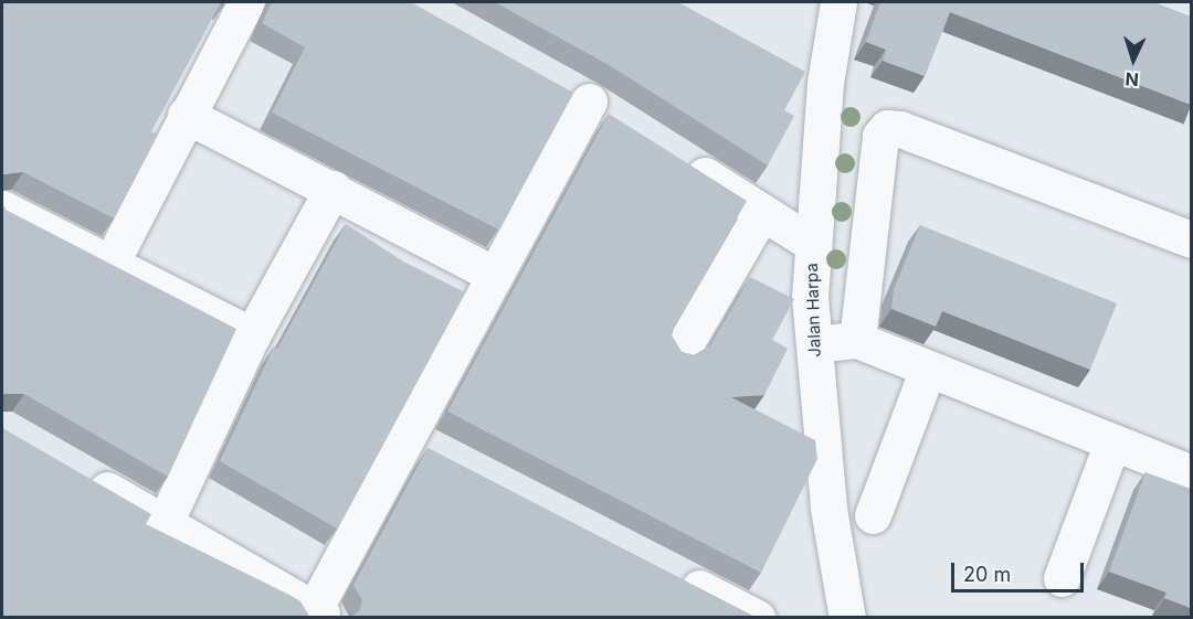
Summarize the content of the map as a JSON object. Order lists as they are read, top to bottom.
{
  "streets": {
    "street": ["Jalan Harpa"]
  },
  "scale_bar": "20 m",
  "north": "bottom"
}
